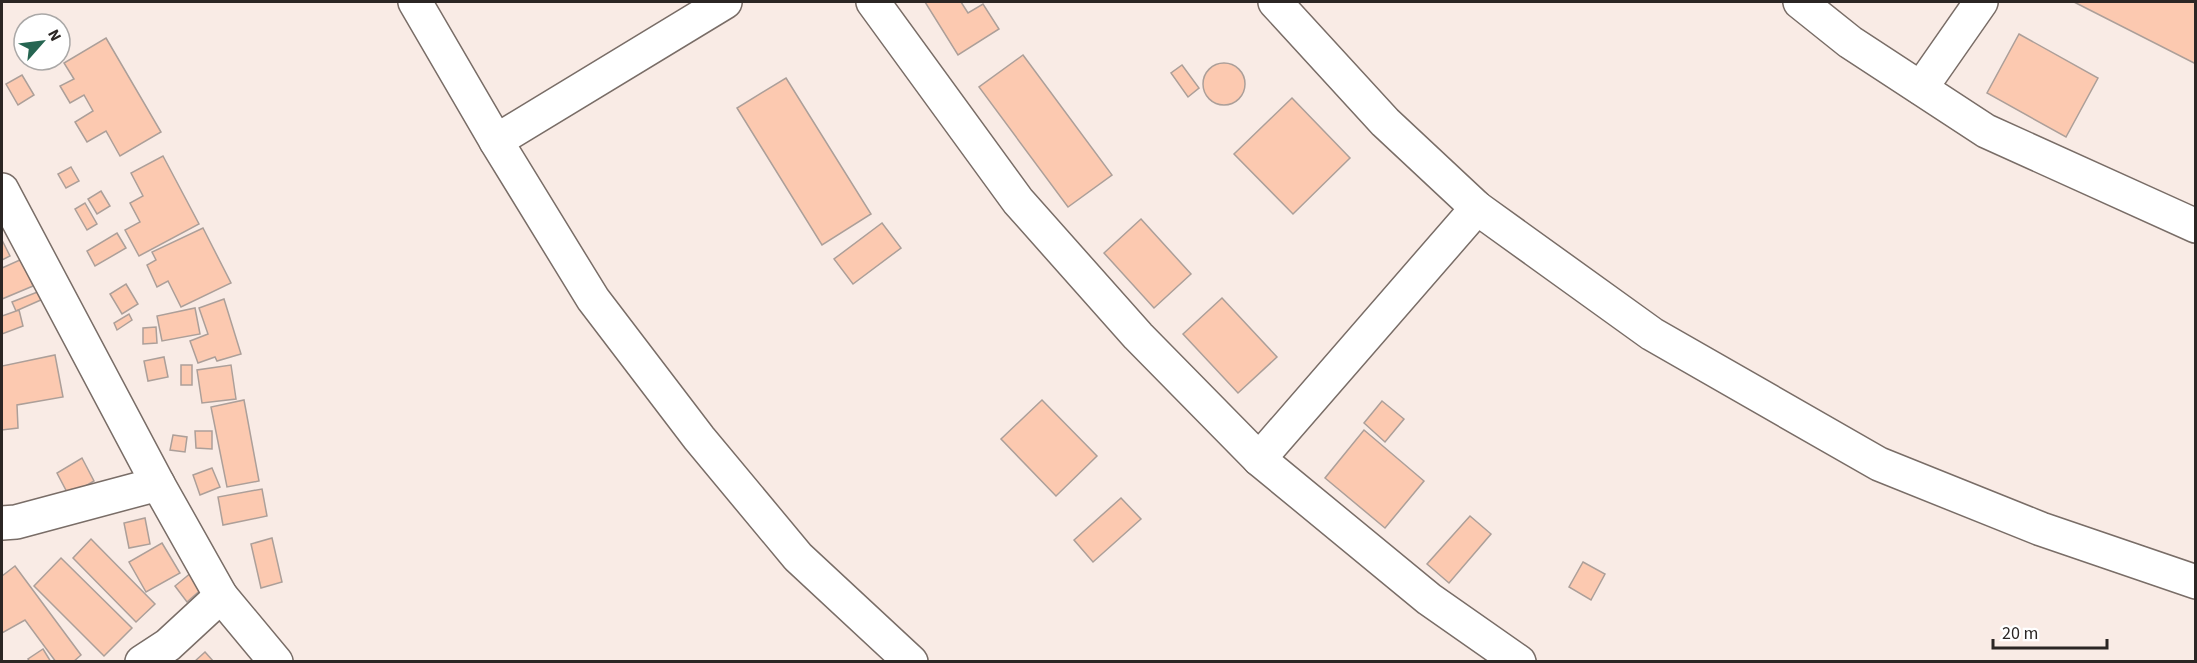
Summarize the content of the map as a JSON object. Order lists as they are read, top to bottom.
{
  "scale_bar": "20 m",
  "north": "top right"
}
